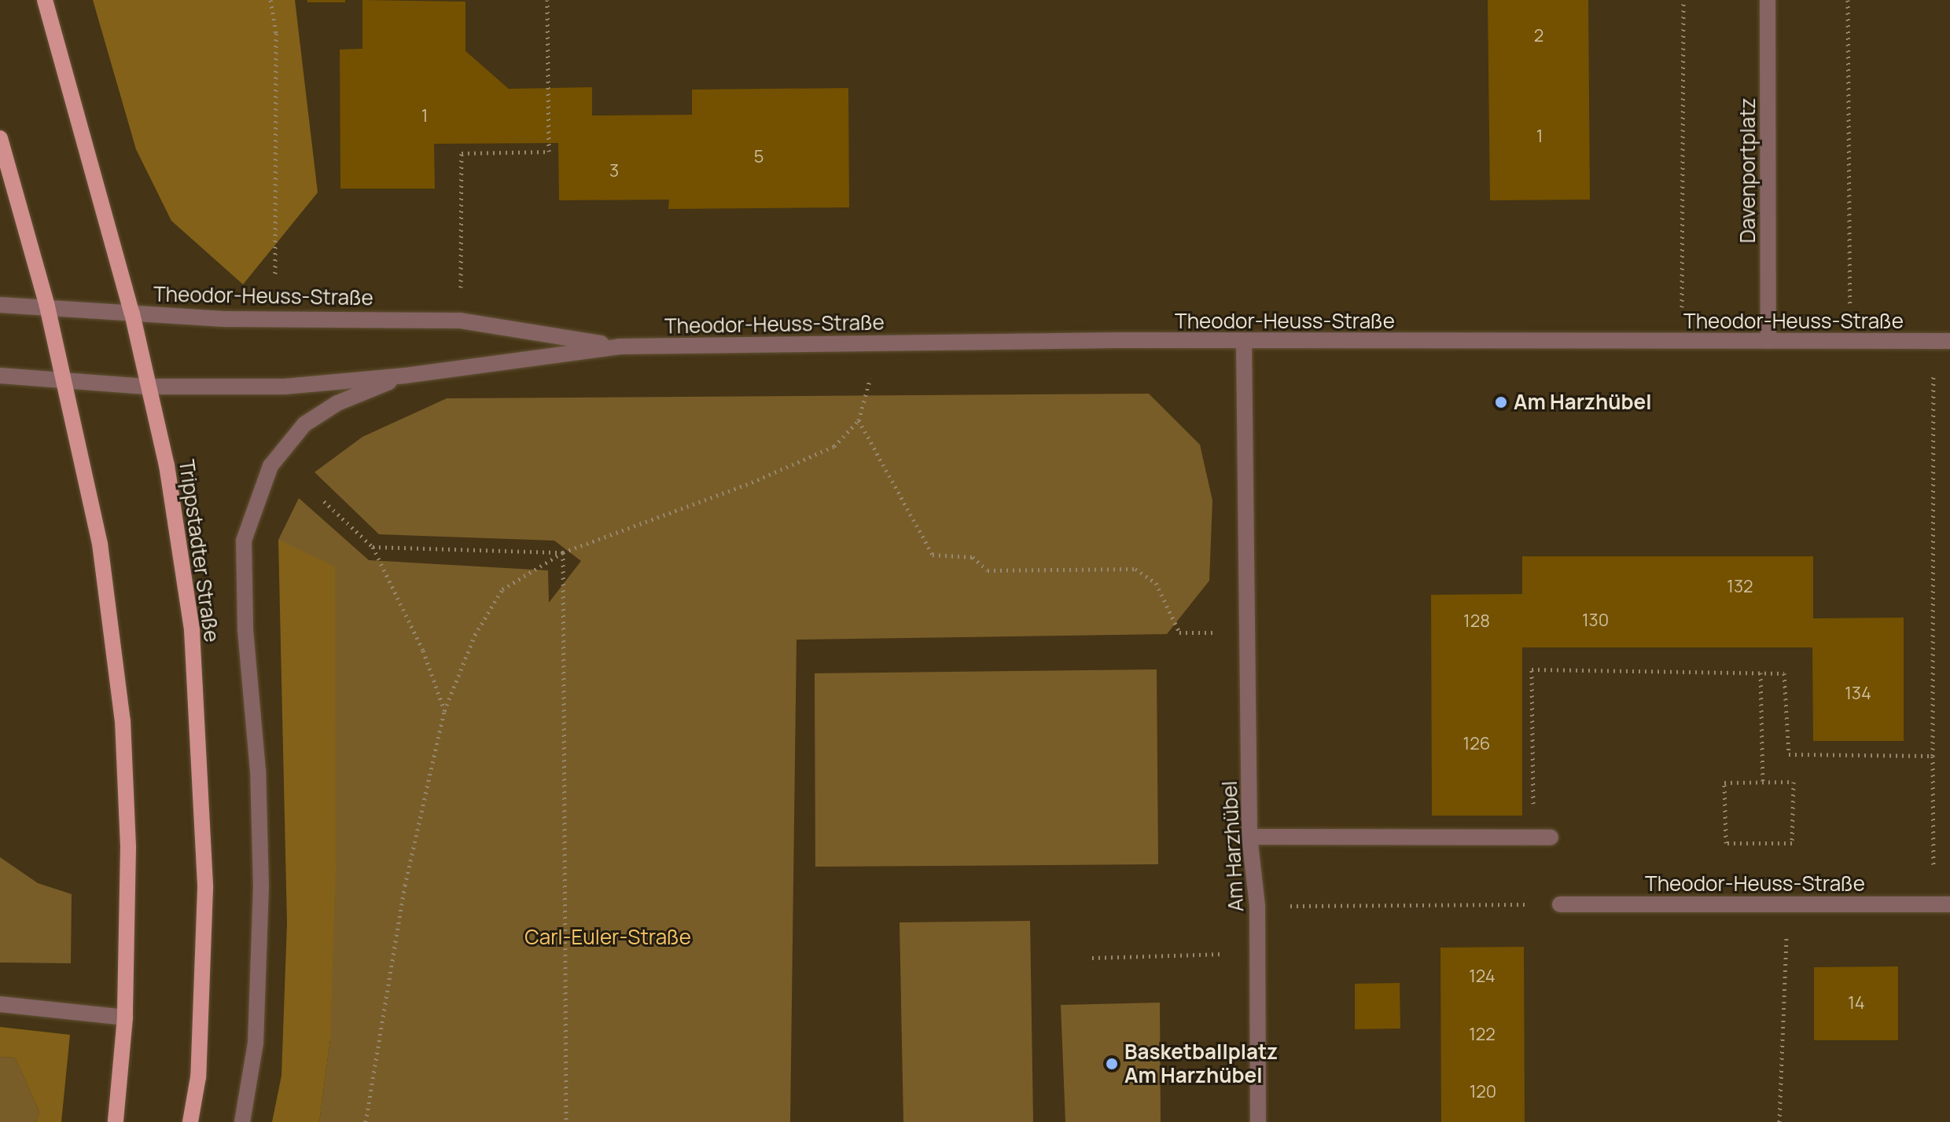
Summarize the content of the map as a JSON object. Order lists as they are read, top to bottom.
{
  "streets": {
    "main road": ["Trippstadter Straße"],
    "street": ["Davenportplatz", "Theodor-Heuss-Straße", "Am Harzhübel"]
  },
  "crossings": [
    ["Davenportplatz", "Theodor-Heuss-Straße"],
    ["Theodor-Heuss-Straße", "Trippstadter Straße"],
    ["Theodor-Heuss-Straße", "Am Harzhübel"]
  ],
  "parks": ["Carl-Euler-Straße"],
  "places": ["Am Harzhübel", "Basketballplatz Am Harzhübel"],
  "house_numbers": [
    "2",
    "1",
    "1",
    "5",
    "3",
    "132",
    "130",
    "128",
    "134",
    "126",
    "124",
    "14",
    "122",
    "120"
  ]
}
